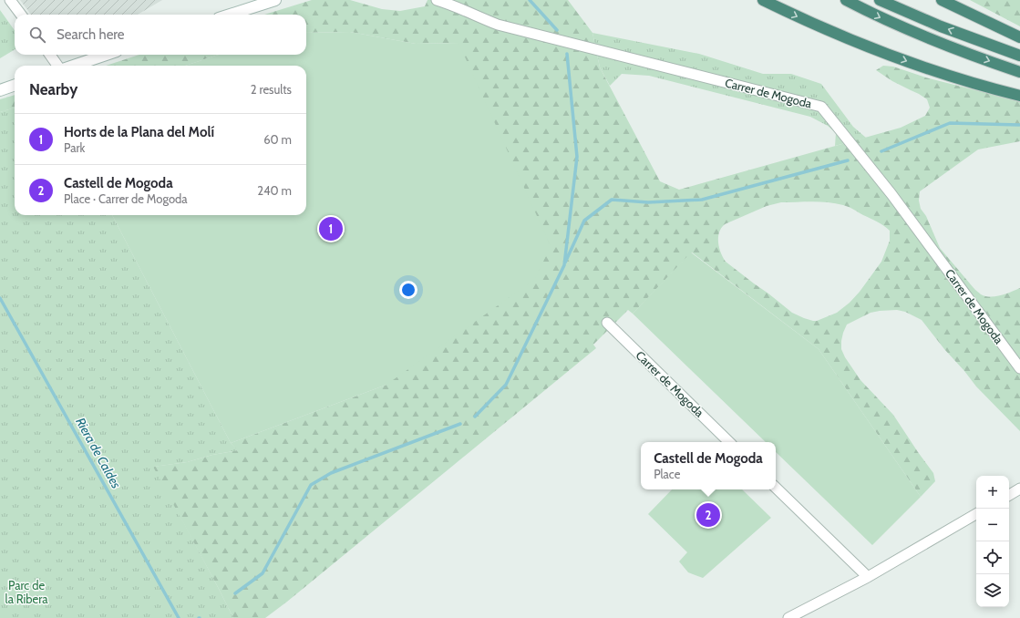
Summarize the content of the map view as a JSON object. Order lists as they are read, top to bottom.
{
  "streets": {
    "street": ["Carrer de Mogoda"]
  },
  "water": ["Riera de Caldes"],
  "parks": ["Parc de la Ribera"],
  "page": {
    "search": "Search here",
    "heading": ["Nearby", "2 results"],
    "list": [
      {
        "mark": "1",
        "name": "Horts de la Plana del Molí",
        "note": "Park",
        "value": "60 m"
      },
      {
        "mark": "2",
        "name": "Castell de Mogoda",
        "note": "Place · Carrer de Mogoda",
        "value": "240 m"
      }
    ],
    "pins": ["1", "2"],
    "popup": ["Castell de Mogoda", "Place"],
    "map_buttons": ["+", "−"]
  }
}
